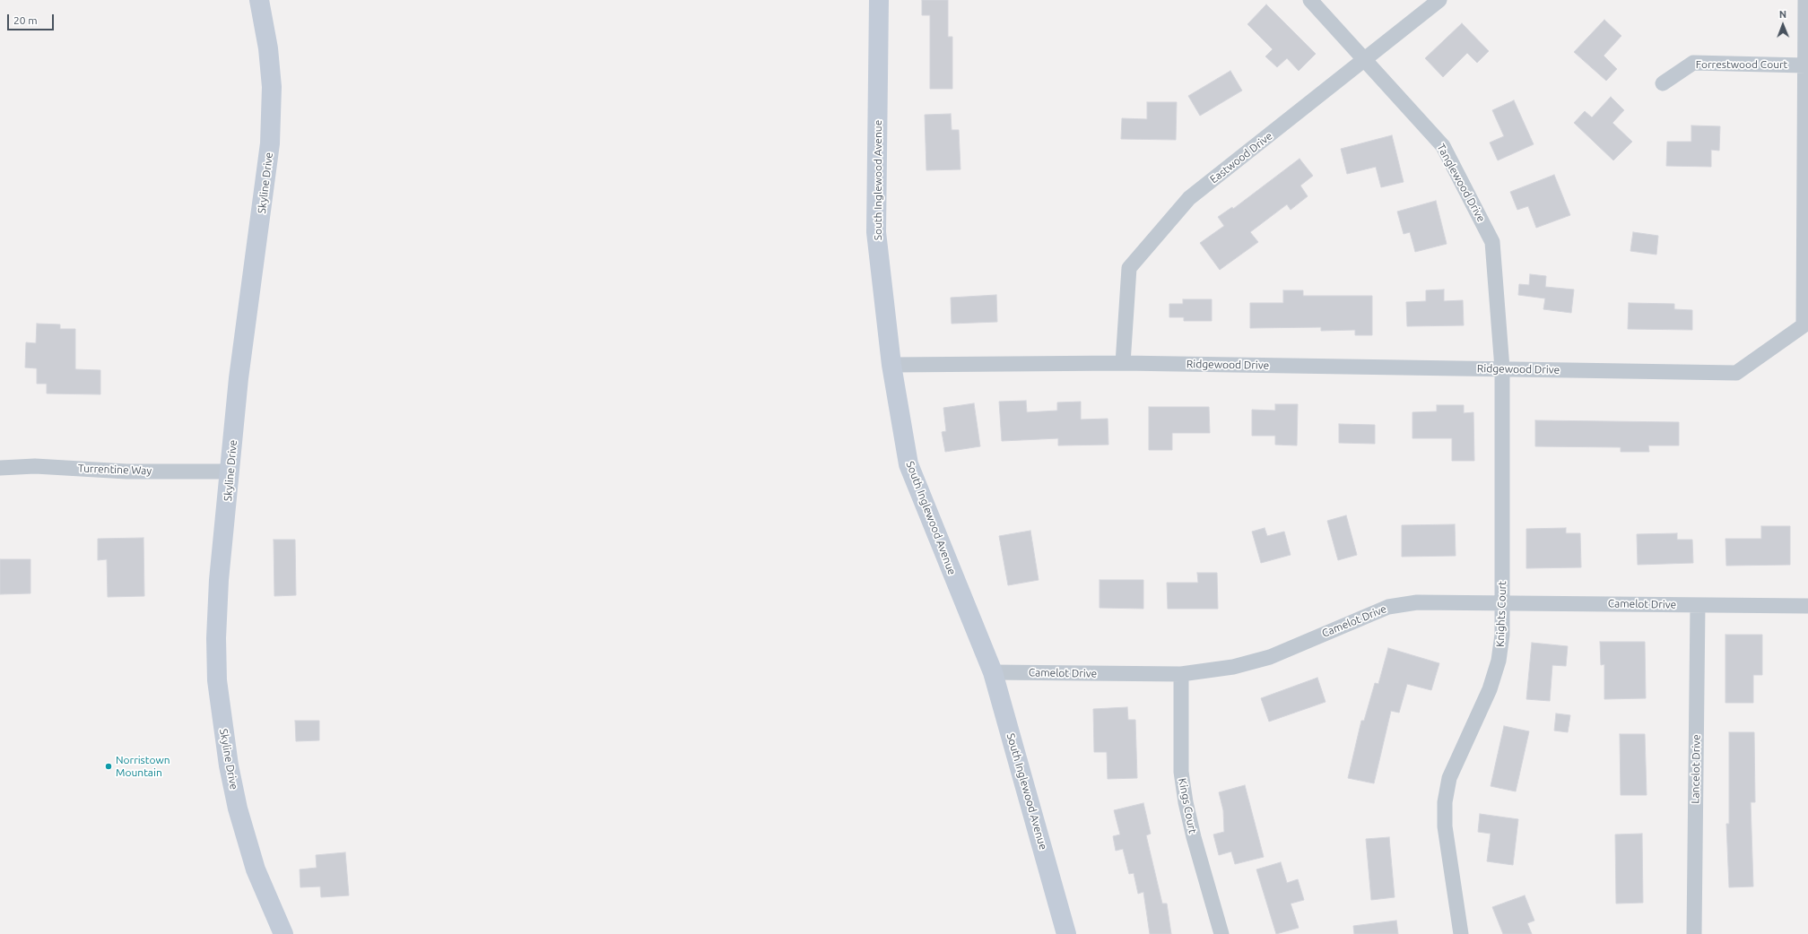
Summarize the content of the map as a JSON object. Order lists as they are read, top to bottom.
{
  "streets": {
    "street": [
      "Forrestwood Court",
      "Eastwood Drive",
      "South Inglewood Avenue",
      "Skyline Drive",
      "Tanglewood Drive",
      "Ridgewood Drive",
      "Turrentine Way",
      "Camelot Drive",
      "Knights Court",
      "Lancelot Drive",
      "Kings Court"
    ]
  },
  "crossings": [
    ["Forrestwood Court", "Ridgewood Drive"],
    ["Eastwood Drive", "Tanglewood Drive"],
    ["Eastwood Drive", "Ridgewood Drive"],
    ["South Inglewood Avenue", "Ridgewood Drive"],
    ["South Inglewood Avenue", "Camelot Drive"],
    ["Skyline Drive", "Turrentine Way"],
    ["Tanglewood Drive", "Ridgewood Drive"],
    ["Tanglewood Drive", "Knights Court"],
    ["Ridgewood Drive", "Knights Court"],
    ["Camelot Drive", "Knights Court"],
    ["Camelot Drive", "Lancelot Drive"],
    ["Camelot Drive", "Kings Court"]
  ],
  "places": ["Norristown Mountain"],
  "scale_bar": "20 m",
  "north": "top"
}
